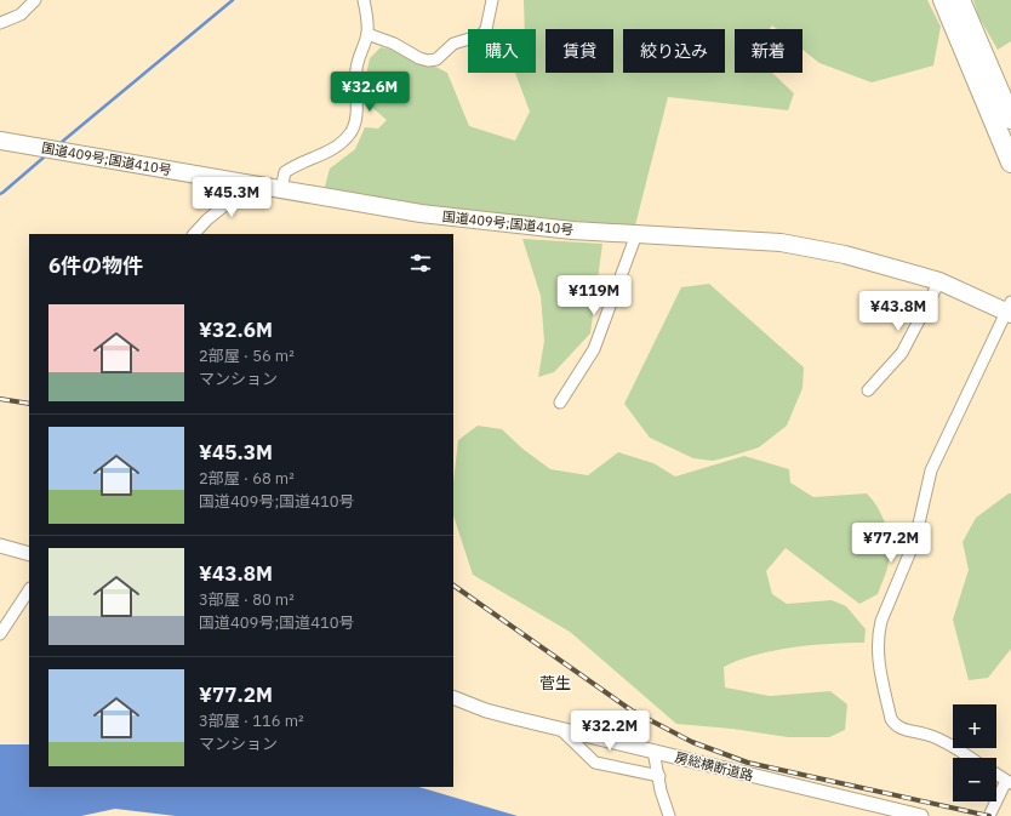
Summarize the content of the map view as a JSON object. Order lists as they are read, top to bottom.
{
  "streets": {
    "highway": ["国道409号;国道410号"],
    "street": ["房総横断道路"]
  },
  "districts": ["菅生"],
  "page": {
    "chip": [
      "購入",
      "賃貸",
      "絞り込み",
      "新着"
    ],
    "price": [
      "¥32.6M",
      "¥45.3M",
      "¥119M",
      "¥43.8M",
      "¥77.2M",
      "¥32.2M"
    ],
    "heading": "6件の物件",
    "list": [
      {
        "name": "¥32.6M",
        "note": "2部屋 · 56 m² · マンション"
      },
      {
        "name": "¥45.3M",
        "note": "2部屋 · 68 m² · 国道409号;国道410号"
      },
      {
        "name": "¥43.8M",
        "note": "3部屋 · 80 m² · 国道409号;国道410号"
      },
      {
        "name": "¥77.2M",
        "note": "3部屋 · 116 m² · マンション"
      }
    ],
    "map_buttons": ["+", "−"]
  }
}
